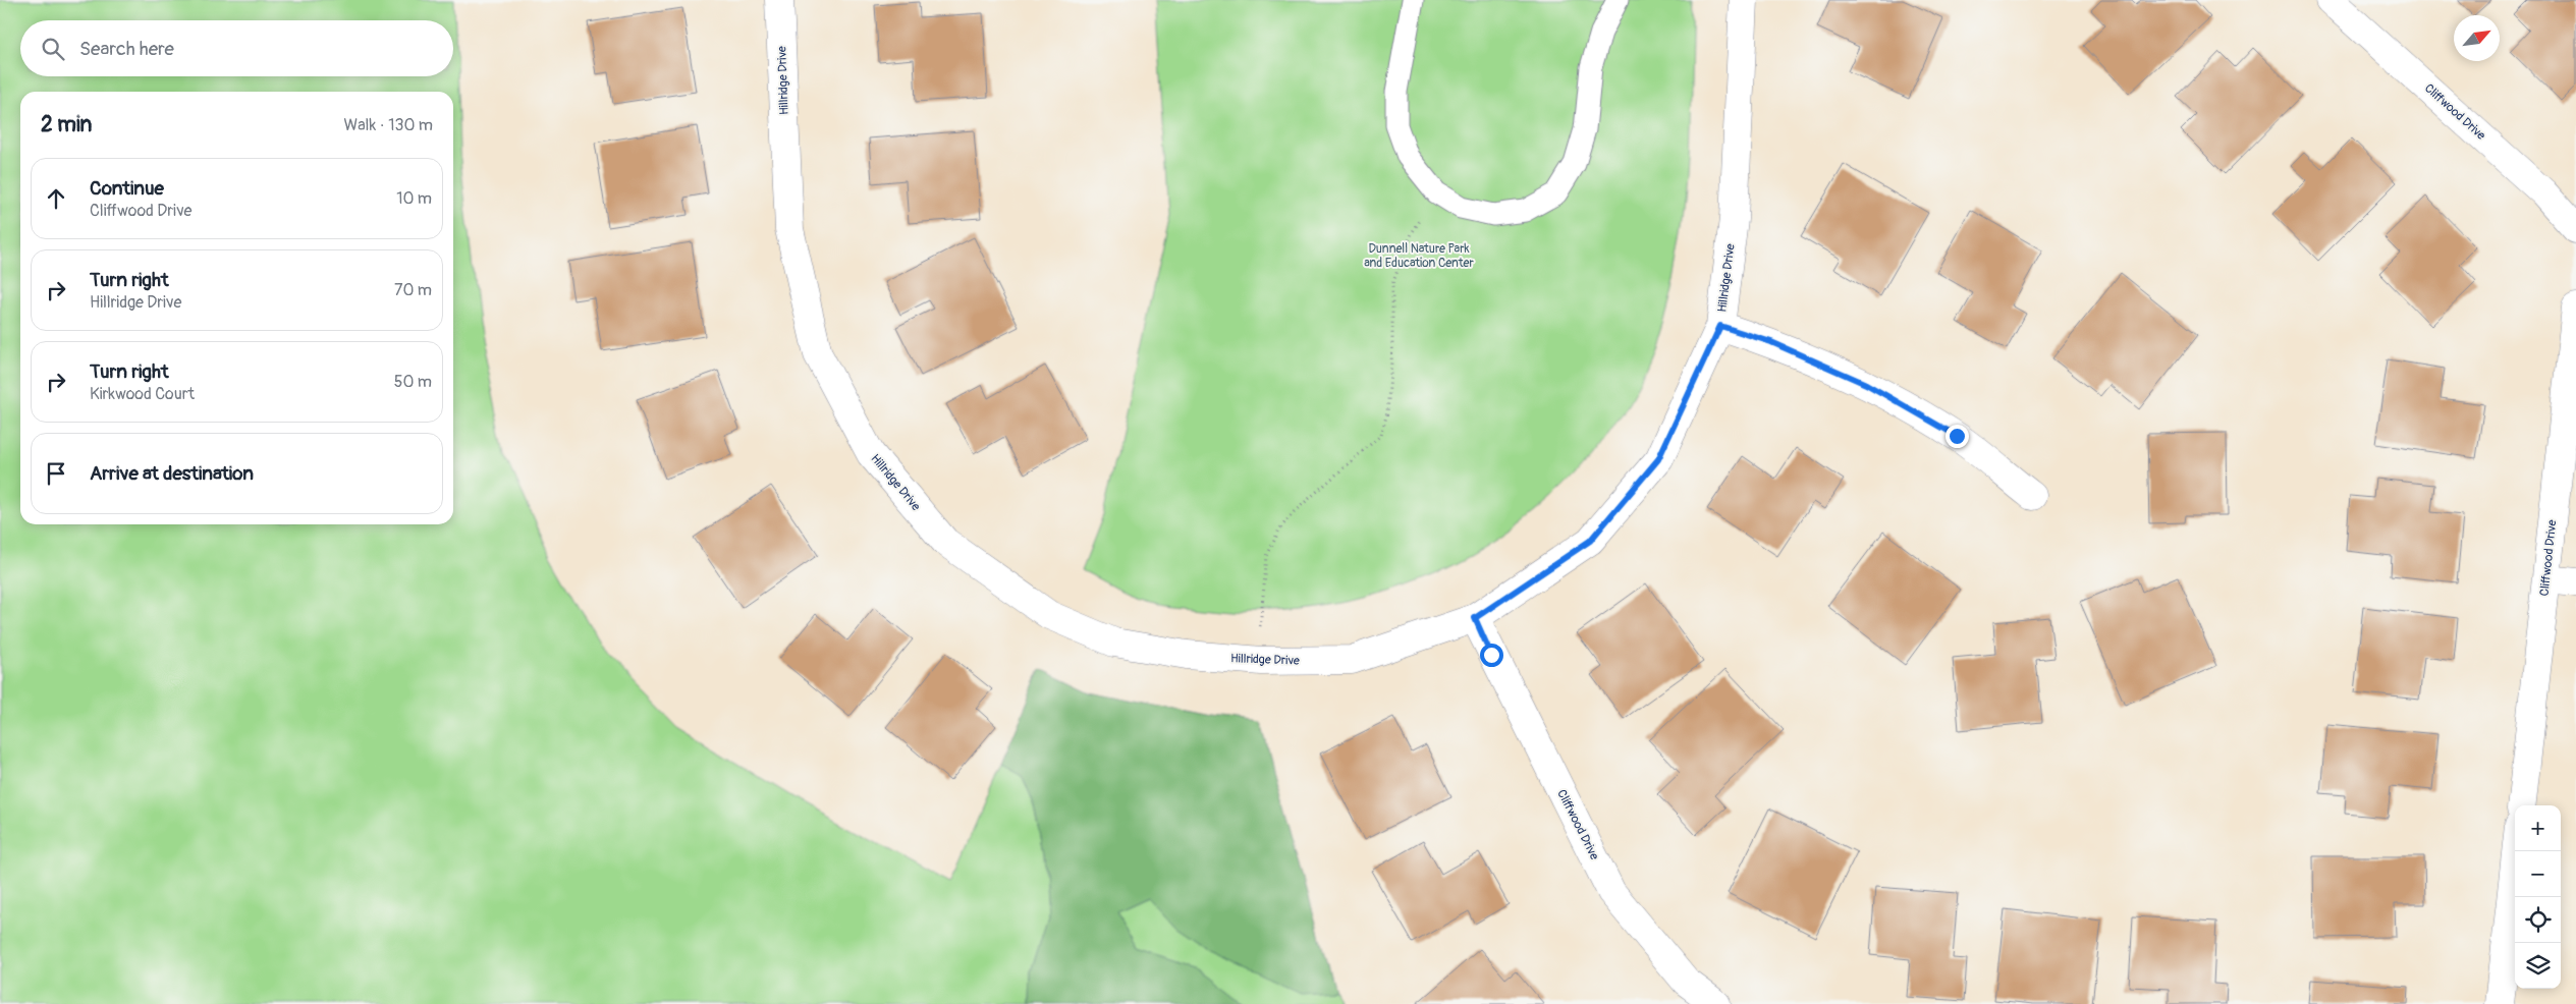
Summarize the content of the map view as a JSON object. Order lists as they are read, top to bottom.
{
  "streets": {
    "street": ["Hillridge Drive", "Cliffwood Drive"]
  },
  "crossings": [
    ["Hillridge Drive", "Cliffwood Drive"]
  ],
  "parks": ["Dunnell Nature Park and Education Center"],
  "north": "top right",
  "page": {
    "search": "Search here",
    "heading": ["2 min", "Walk · 130 m"],
    "list": [
      ["Continue", "Cliffwood Drive", "10 m"],
      ["Turn right", "Hillridge Drive", "70 m"],
      ["Turn right", "Kirkwood Court", "50 m"],
      "Arrive at destination"
    ],
    "map_buttons": ["+", "−"]
  }
}
